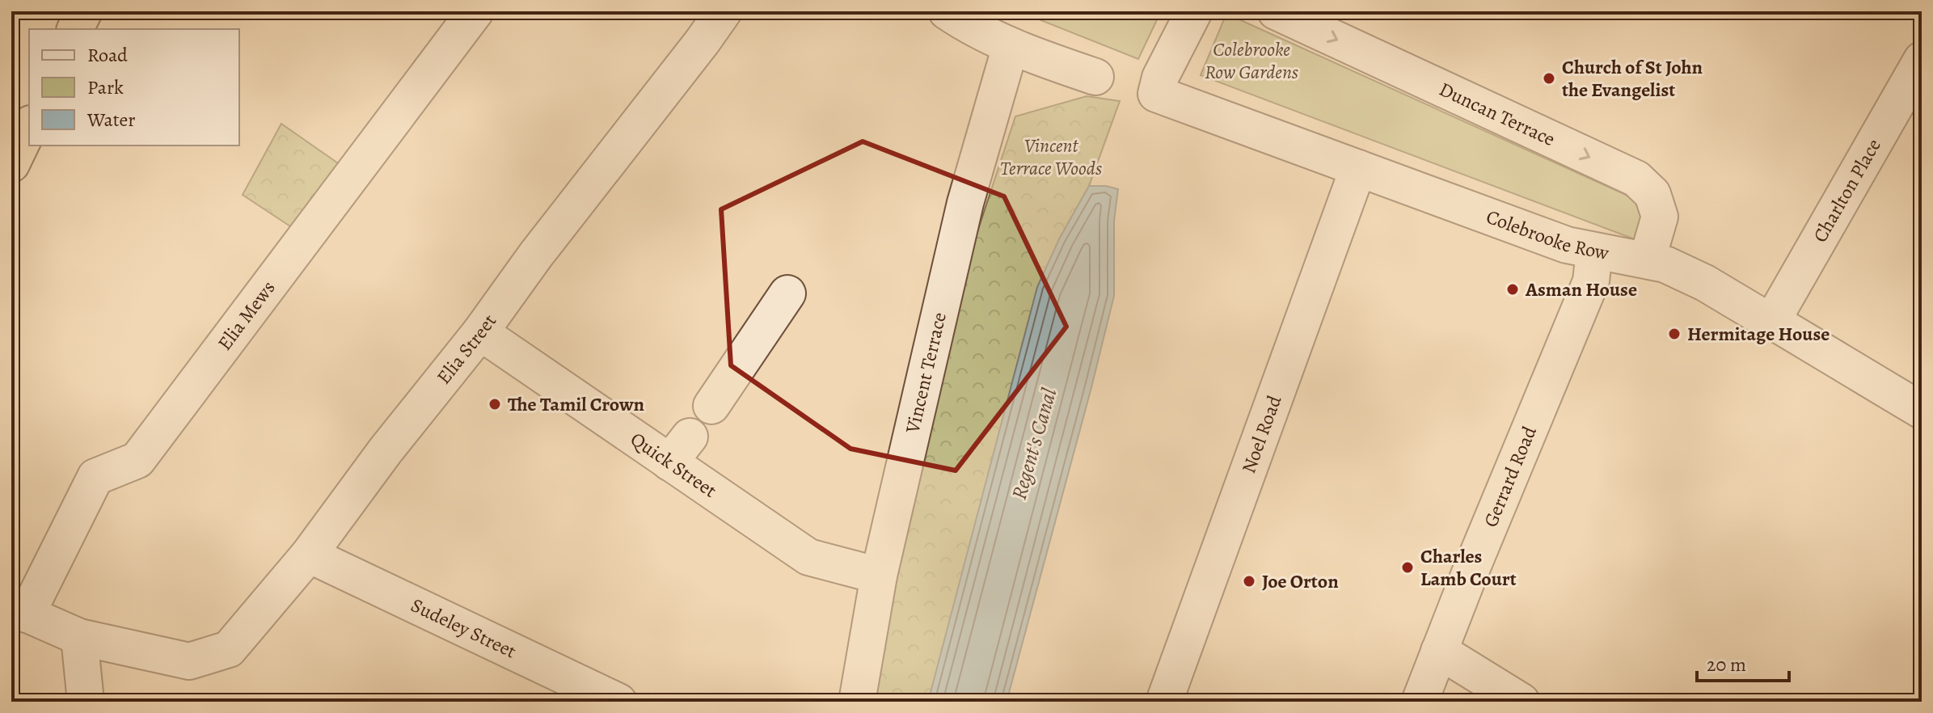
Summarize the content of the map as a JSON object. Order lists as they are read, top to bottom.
{
  "streets": {
    "street": [
      "Duncan Terrace",
      "Charlton Place",
      "Colebrooke Row",
      "Elia Mews",
      "Elia Street",
      "Vincent Terrace",
      "Noel Road",
      "Quick Street",
      "Gerrard Road",
      "Sudeley Street"
    ]
  },
  "crossings": [
    ["Duncan Terrace", "Colebrooke Row"],
    ["Charlton Place", "Colebrooke Row"],
    ["Colebrooke Row", "Noel Road"],
    ["Colebrooke Row", "Gerrard Road"],
    ["Elia Street", "Quick Street"],
    ["Elia Street", "Sudeley Street"],
    ["Vincent Terrace", "Quick Street"]
  ],
  "one_way": ["Duncan Terrace"],
  "water": ["Regent's Canal"],
  "parks": ["Colebrooke Row Gardens", "Vincent Terrace Woods"],
  "places": [
    "Church of St John the Evangelist",
    "Asman House",
    "Hermitage House",
    "The Tamil Crown",
    "Charles Lamb Court",
    "Joe Orton"
  ],
  "legend": ["Road", "Park", "Water"],
  "scale_bar": "20 m"
}
